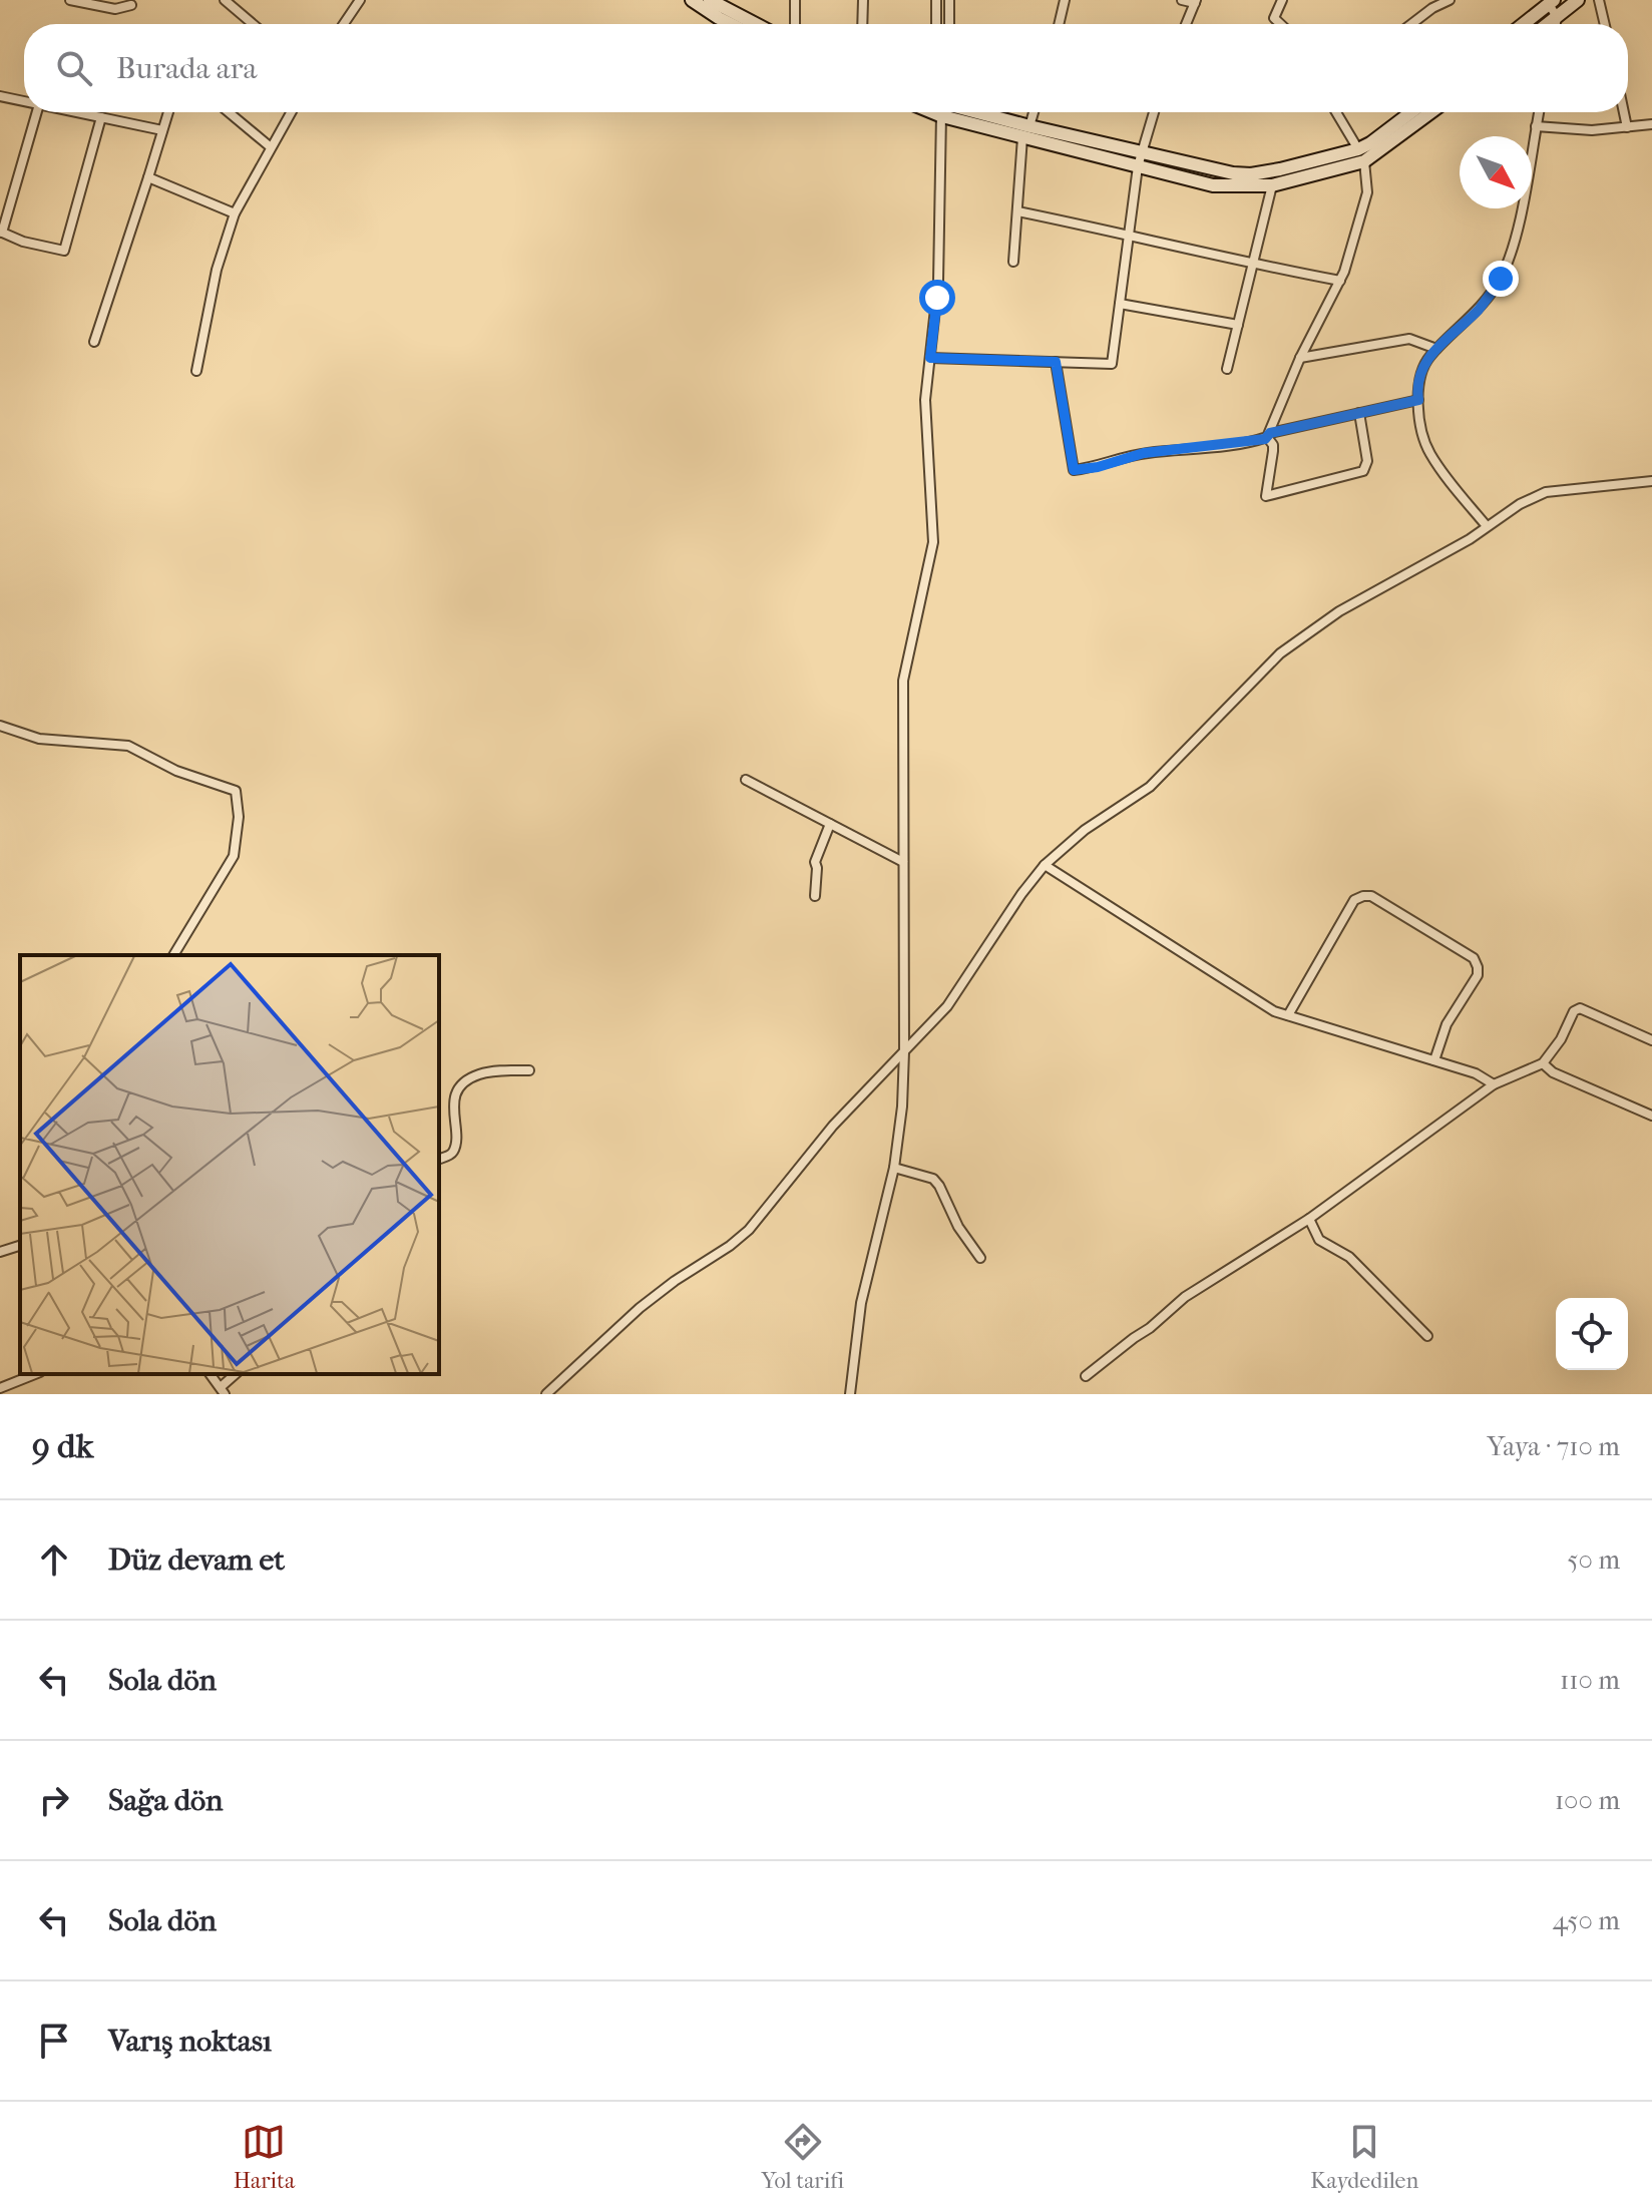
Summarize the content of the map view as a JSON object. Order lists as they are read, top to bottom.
{
  "north": "bottom right",
  "page": {
    "search": "Burada ara",
    "heading": ["9 dk", "Yaya · 710 m"],
    "list": [
      ["Düz devam et", "50 m"],
      ["Sola dön", "110 m"],
      ["Sağa dön", "100 m"],
      ["Sola dön", "450 m"],
      "Varış noktası"
    ],
    "nav": ["Harita", "Yol tarifi", "Kaydedilen"]
  }
}
